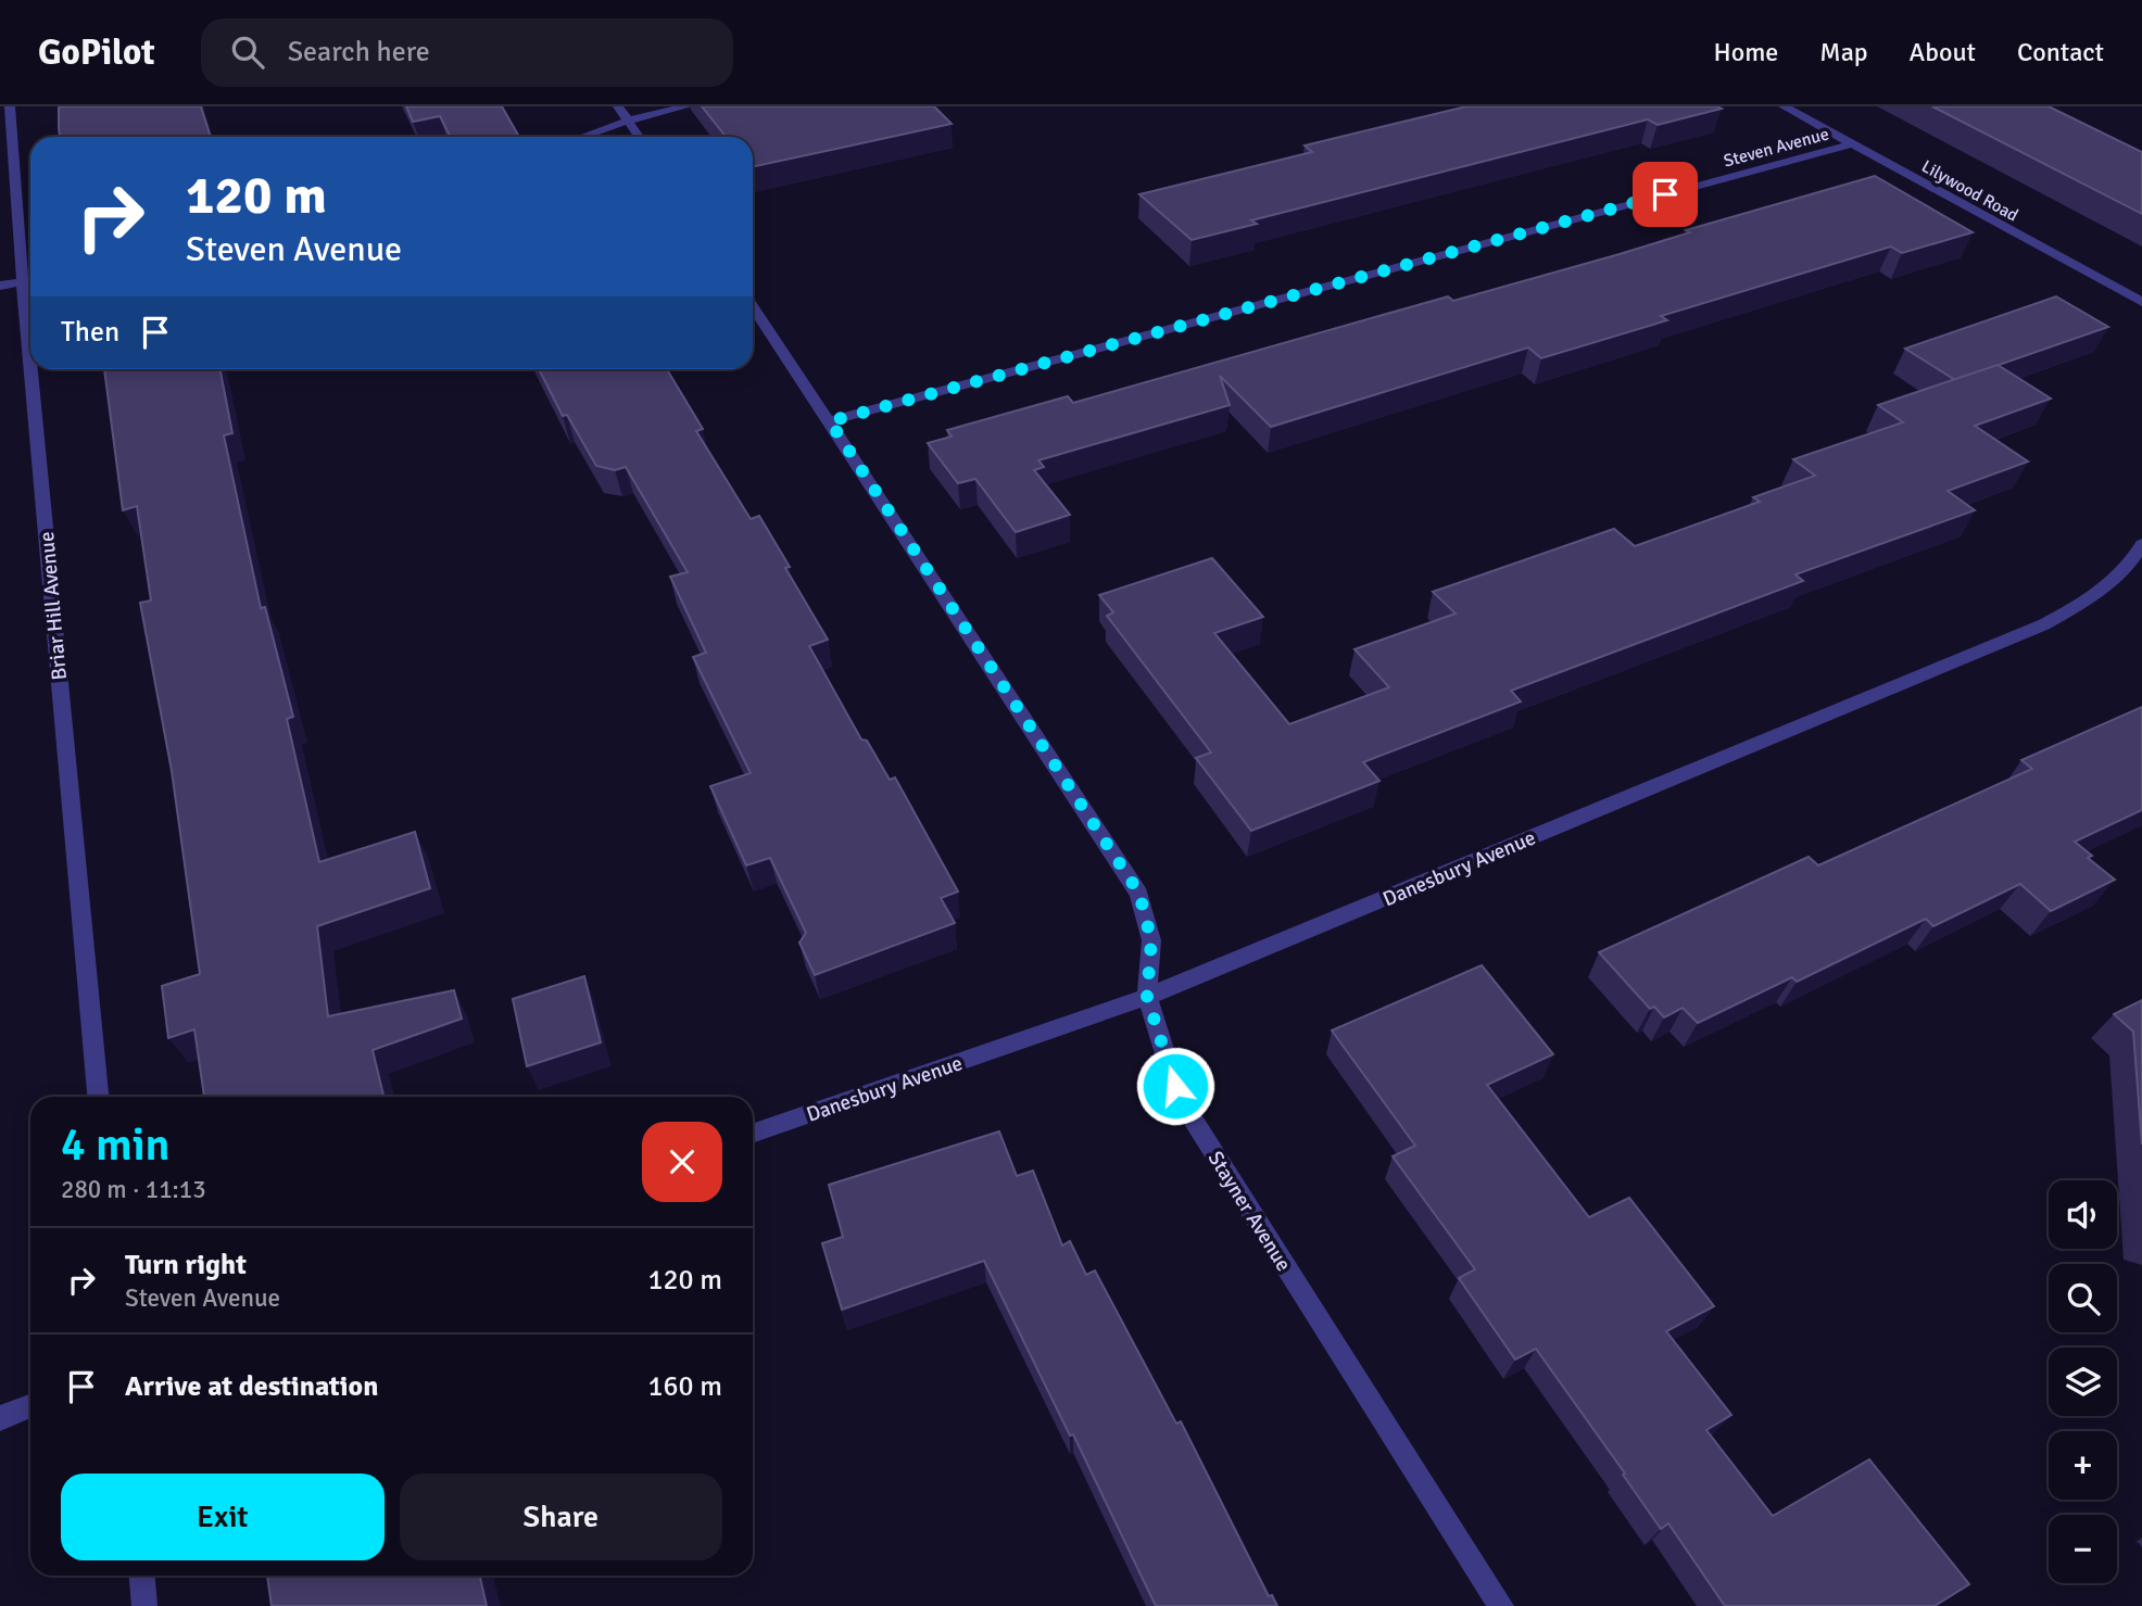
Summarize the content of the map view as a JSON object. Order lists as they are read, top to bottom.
{
  "streets": {
    "street": [
      "Steven Avenue",
      "Lilywood Road",
      "Briar Hill Avenue",
      "Danesbury Avenue",
      "Stayner Avenue"
    ]
  },
  "crossings": [
    ["Steven Avenue", "Lilywood Road"],
    ["Steven Avenue", "Stayner Avenue"],
    ["Danesbury Avenue", "Stayner Avenue"]
  ],
  "page": {
    "header": "GoPilot",
    "search": "Search here",
    "nav": [
      "Home",
      "Map",
      "About",
      "Contact"
    ],
    "turn": ["120 m", "Steven Avenue"],
    "then": "Then",
    "heading": ["4 min", "280 m · 11:13"],
    "map_buttons": ["+", "−"],
    "list": [
      {
        "name": "Turn right",
        "note": "Steven Avenue",
        "value": "120 m"
      },
      {
        "name": "Arrive at destination",
        "value": "160 m"
      }
    ],
    "buttons": ["Exit", "Share"]
  }
}
